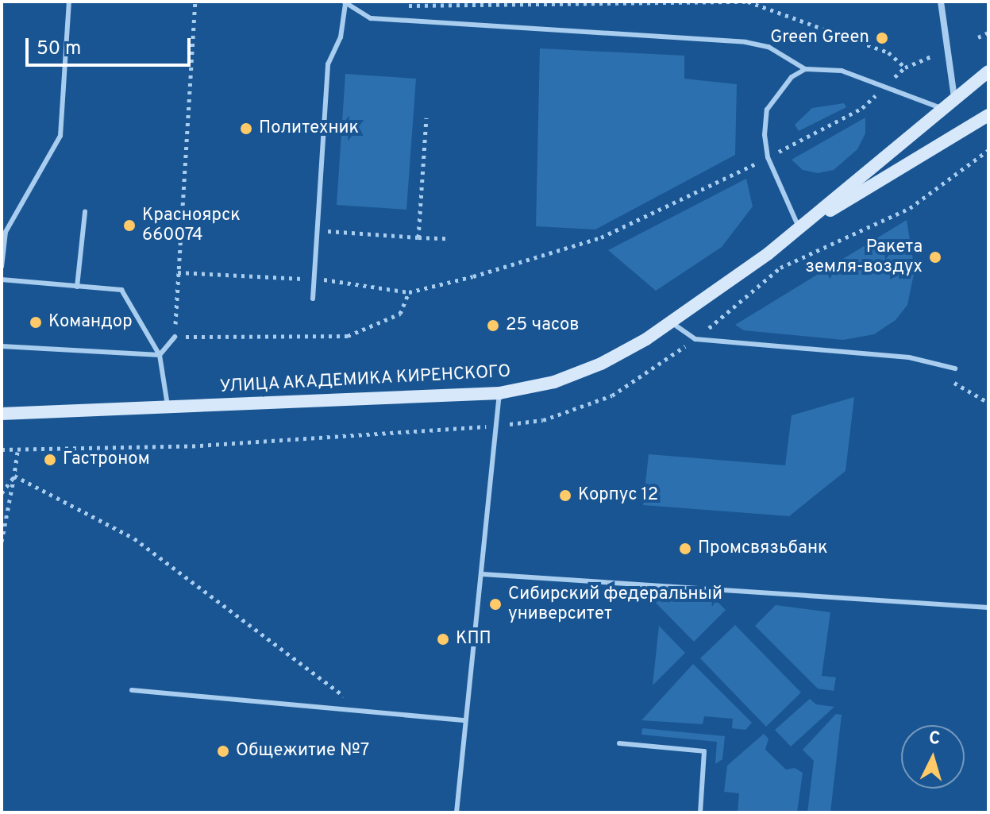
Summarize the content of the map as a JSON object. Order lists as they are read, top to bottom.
{
  "streets": {
    "main road": ["УЛИЦА АКАДЕМИКА КИРЕНСКОГО"]
  },
  "places": [
    "Green Green",
    "Политехник",
    "Красноярск 660074",
    "Ракета земля-воздух",
    "Командор",
    "25 часов",
    "Гастроном",
    "Корпус 12",
    "Промсвязьбанк",
    "Сибирский федеральный университет",
    "КПП",
    "Общежитие №7"
  ],
  "scale_bar": "50 m",
  "north": "top"
}
